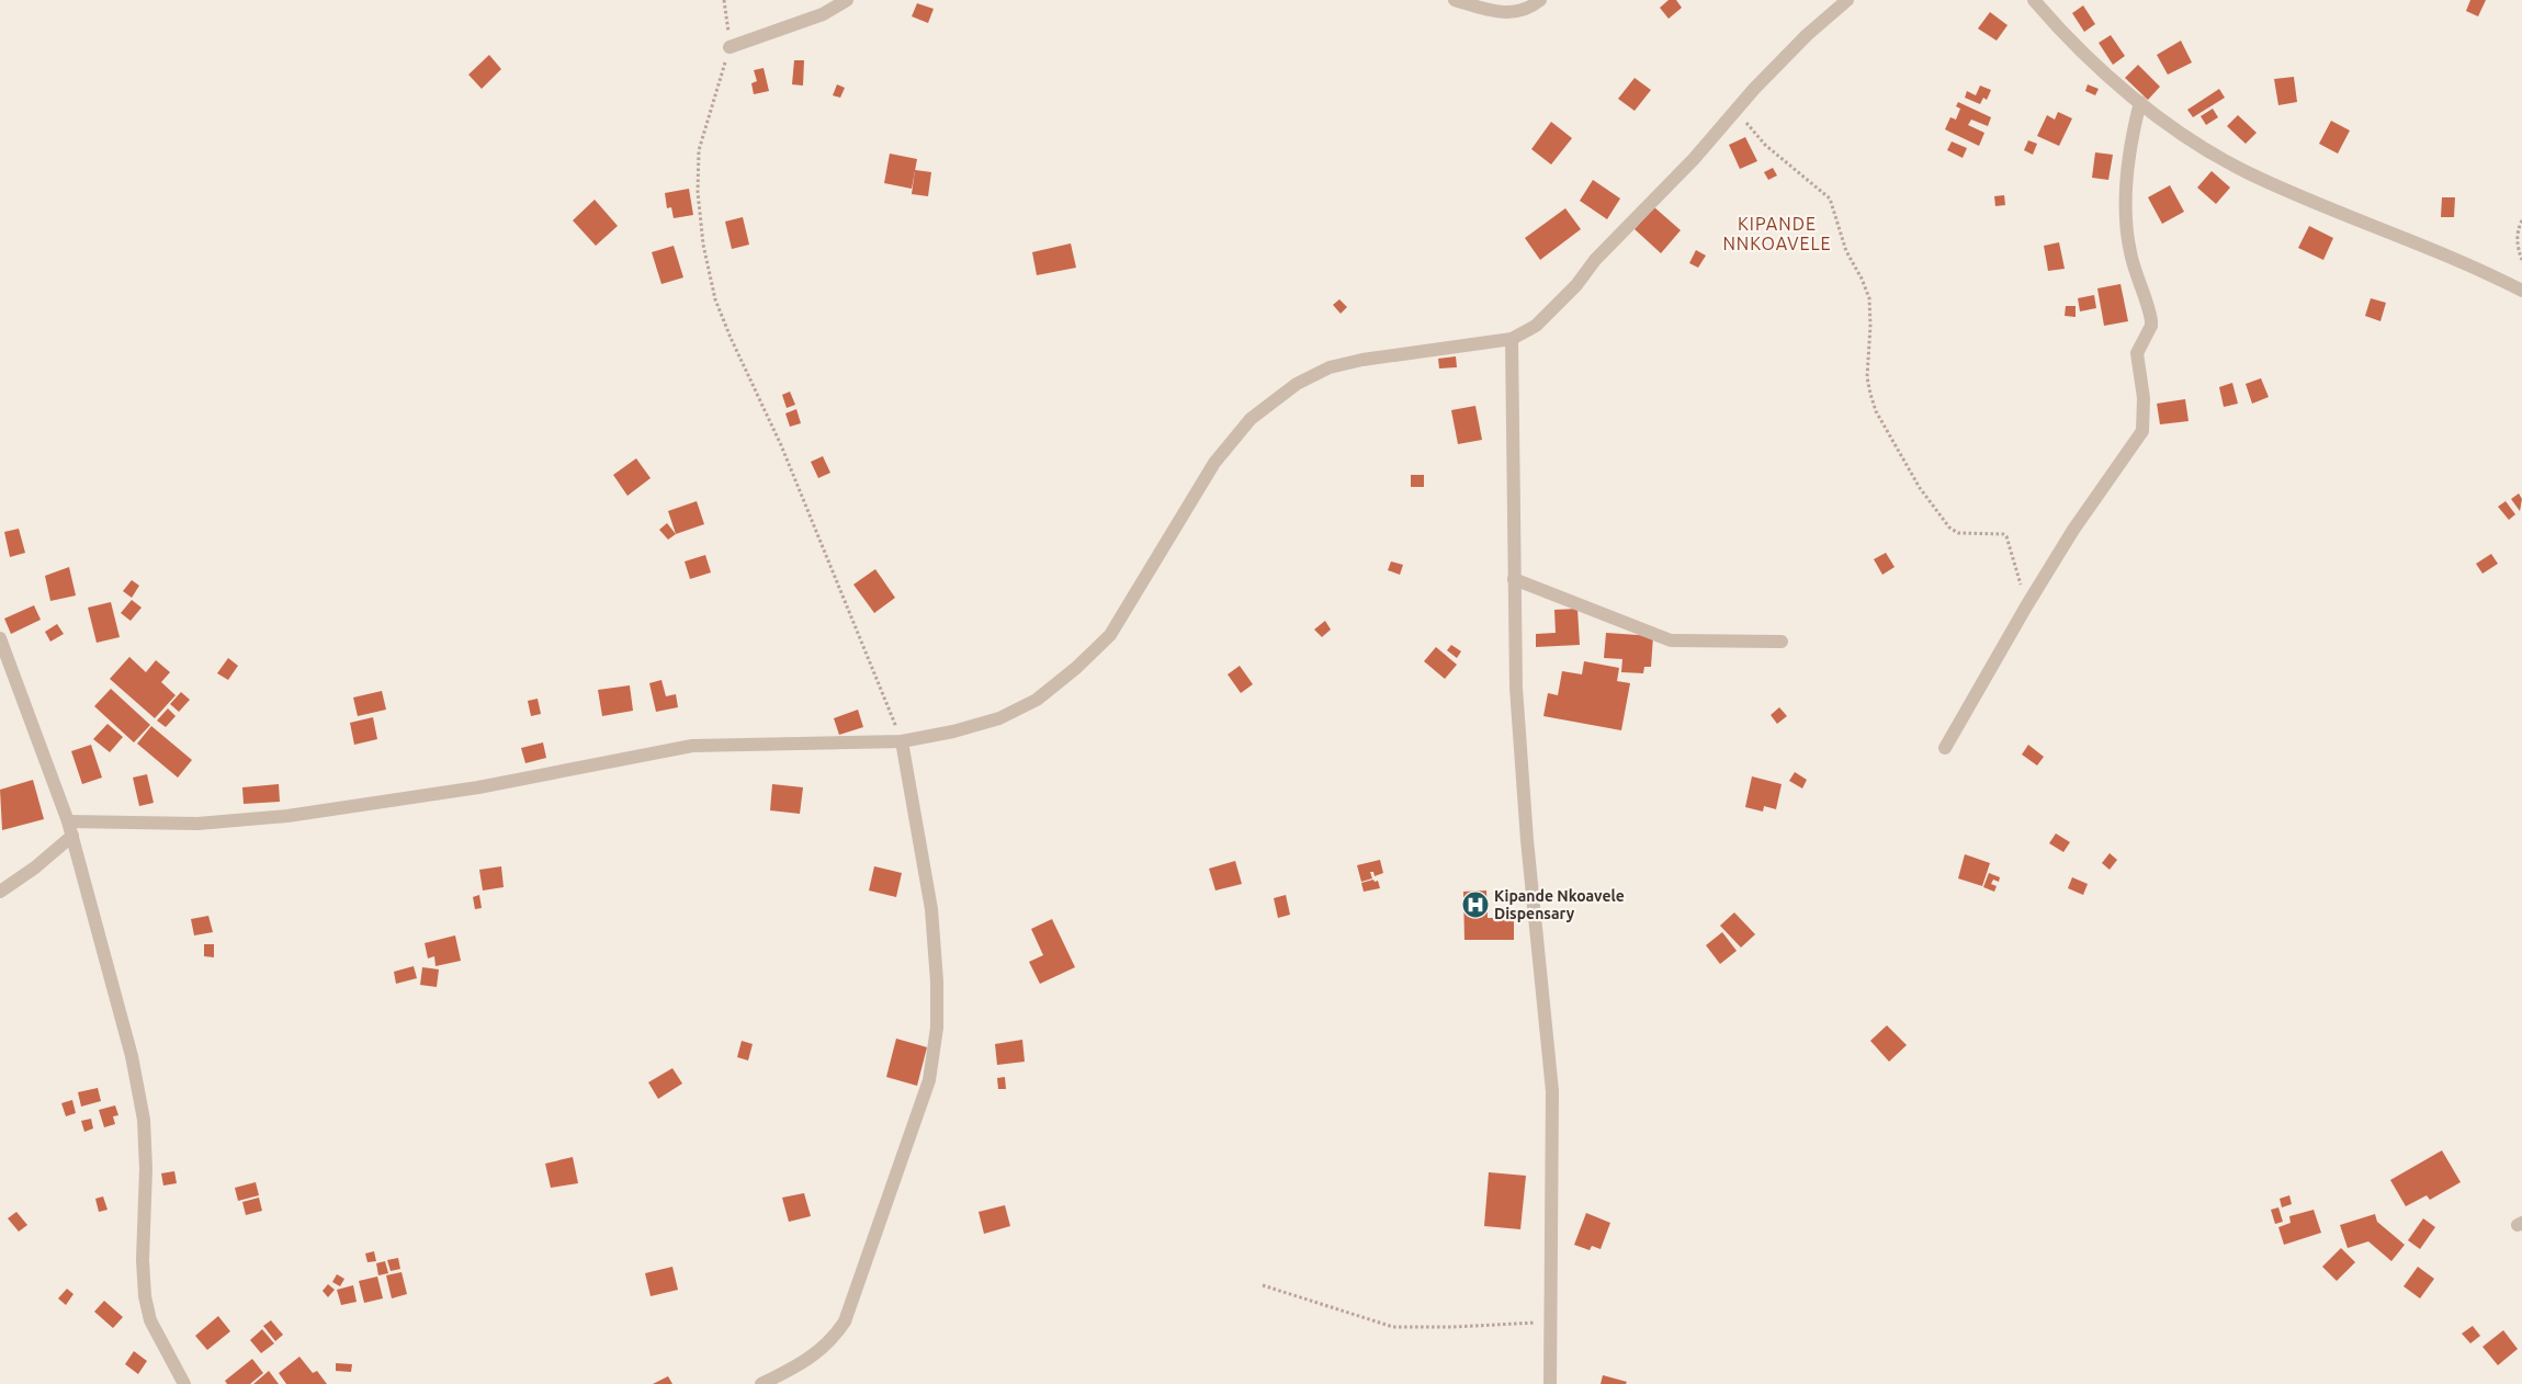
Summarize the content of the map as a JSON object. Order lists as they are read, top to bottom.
{
  "districts": ["KIPANDE NNKOAVELE"],
  "places": {
    "hospital": ["Kipande Nkoavele Dispensary"]
  }
}
